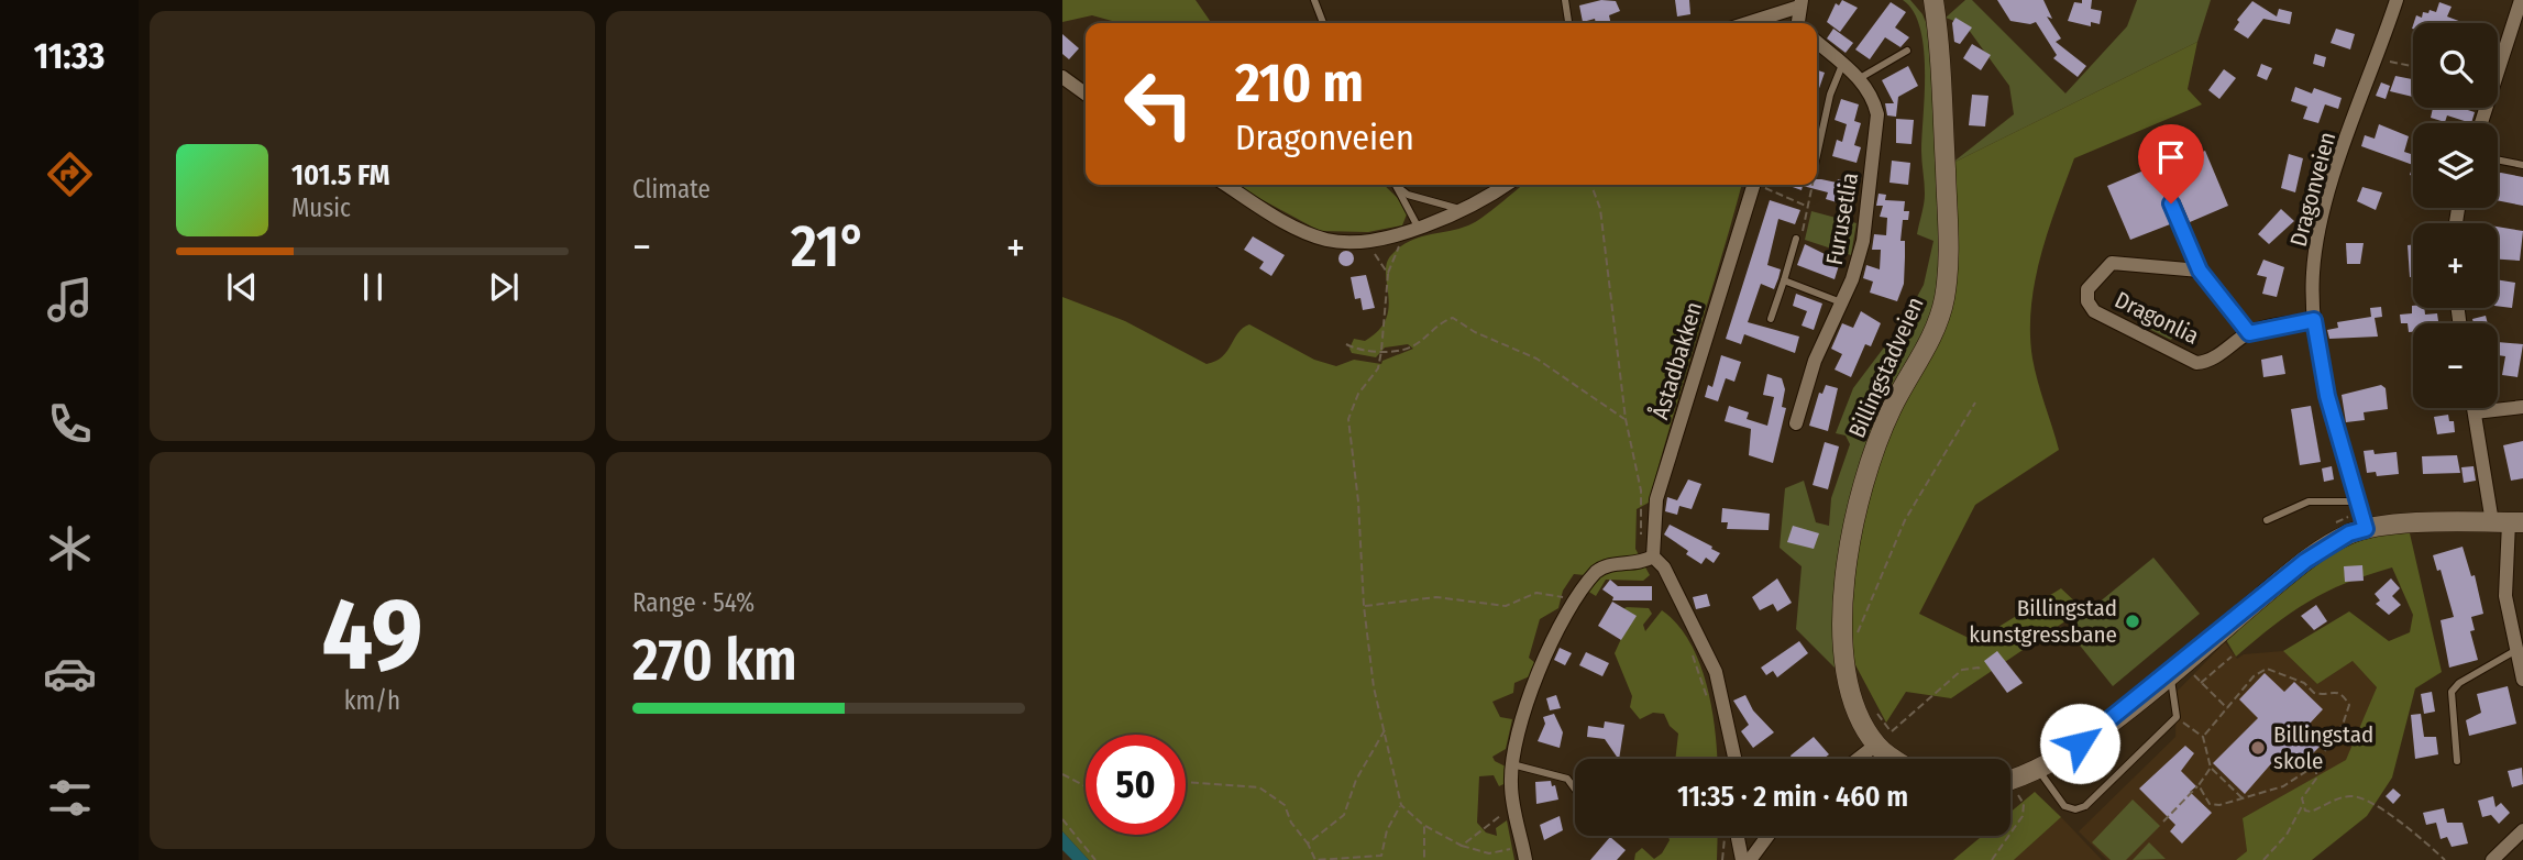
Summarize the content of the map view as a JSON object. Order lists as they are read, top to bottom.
{
  "streets": {
    "main road": ["Billingstadveien"],
    "street": [
      "Dragonveien",
      "Furusetlia",
      "Dragonlia",
      "Åstadbakken"
    ]
  },
  "crossings": [
    ["Dragonveien", "Dragonlia"]
  ],
  "places": ["Billingstad kunstgressbane", "Billingstad skole"],
  "page": {
    "tabs": "11:33",
    "tile": [
      "Climate",
      ["49", "km/h"],
      ["Range · 54%", "270 km"]
    ],
    "map_buttons": ["+", "−"],
    "turn": ["210 m", "Dragonveien"],
    "song": ["101.5 FM", "Music"],
    "heat": ["−", "21°", "+"],
    "limit": "50",
    "trip": "11:35 · 2 min · 460 m"
  }
}
